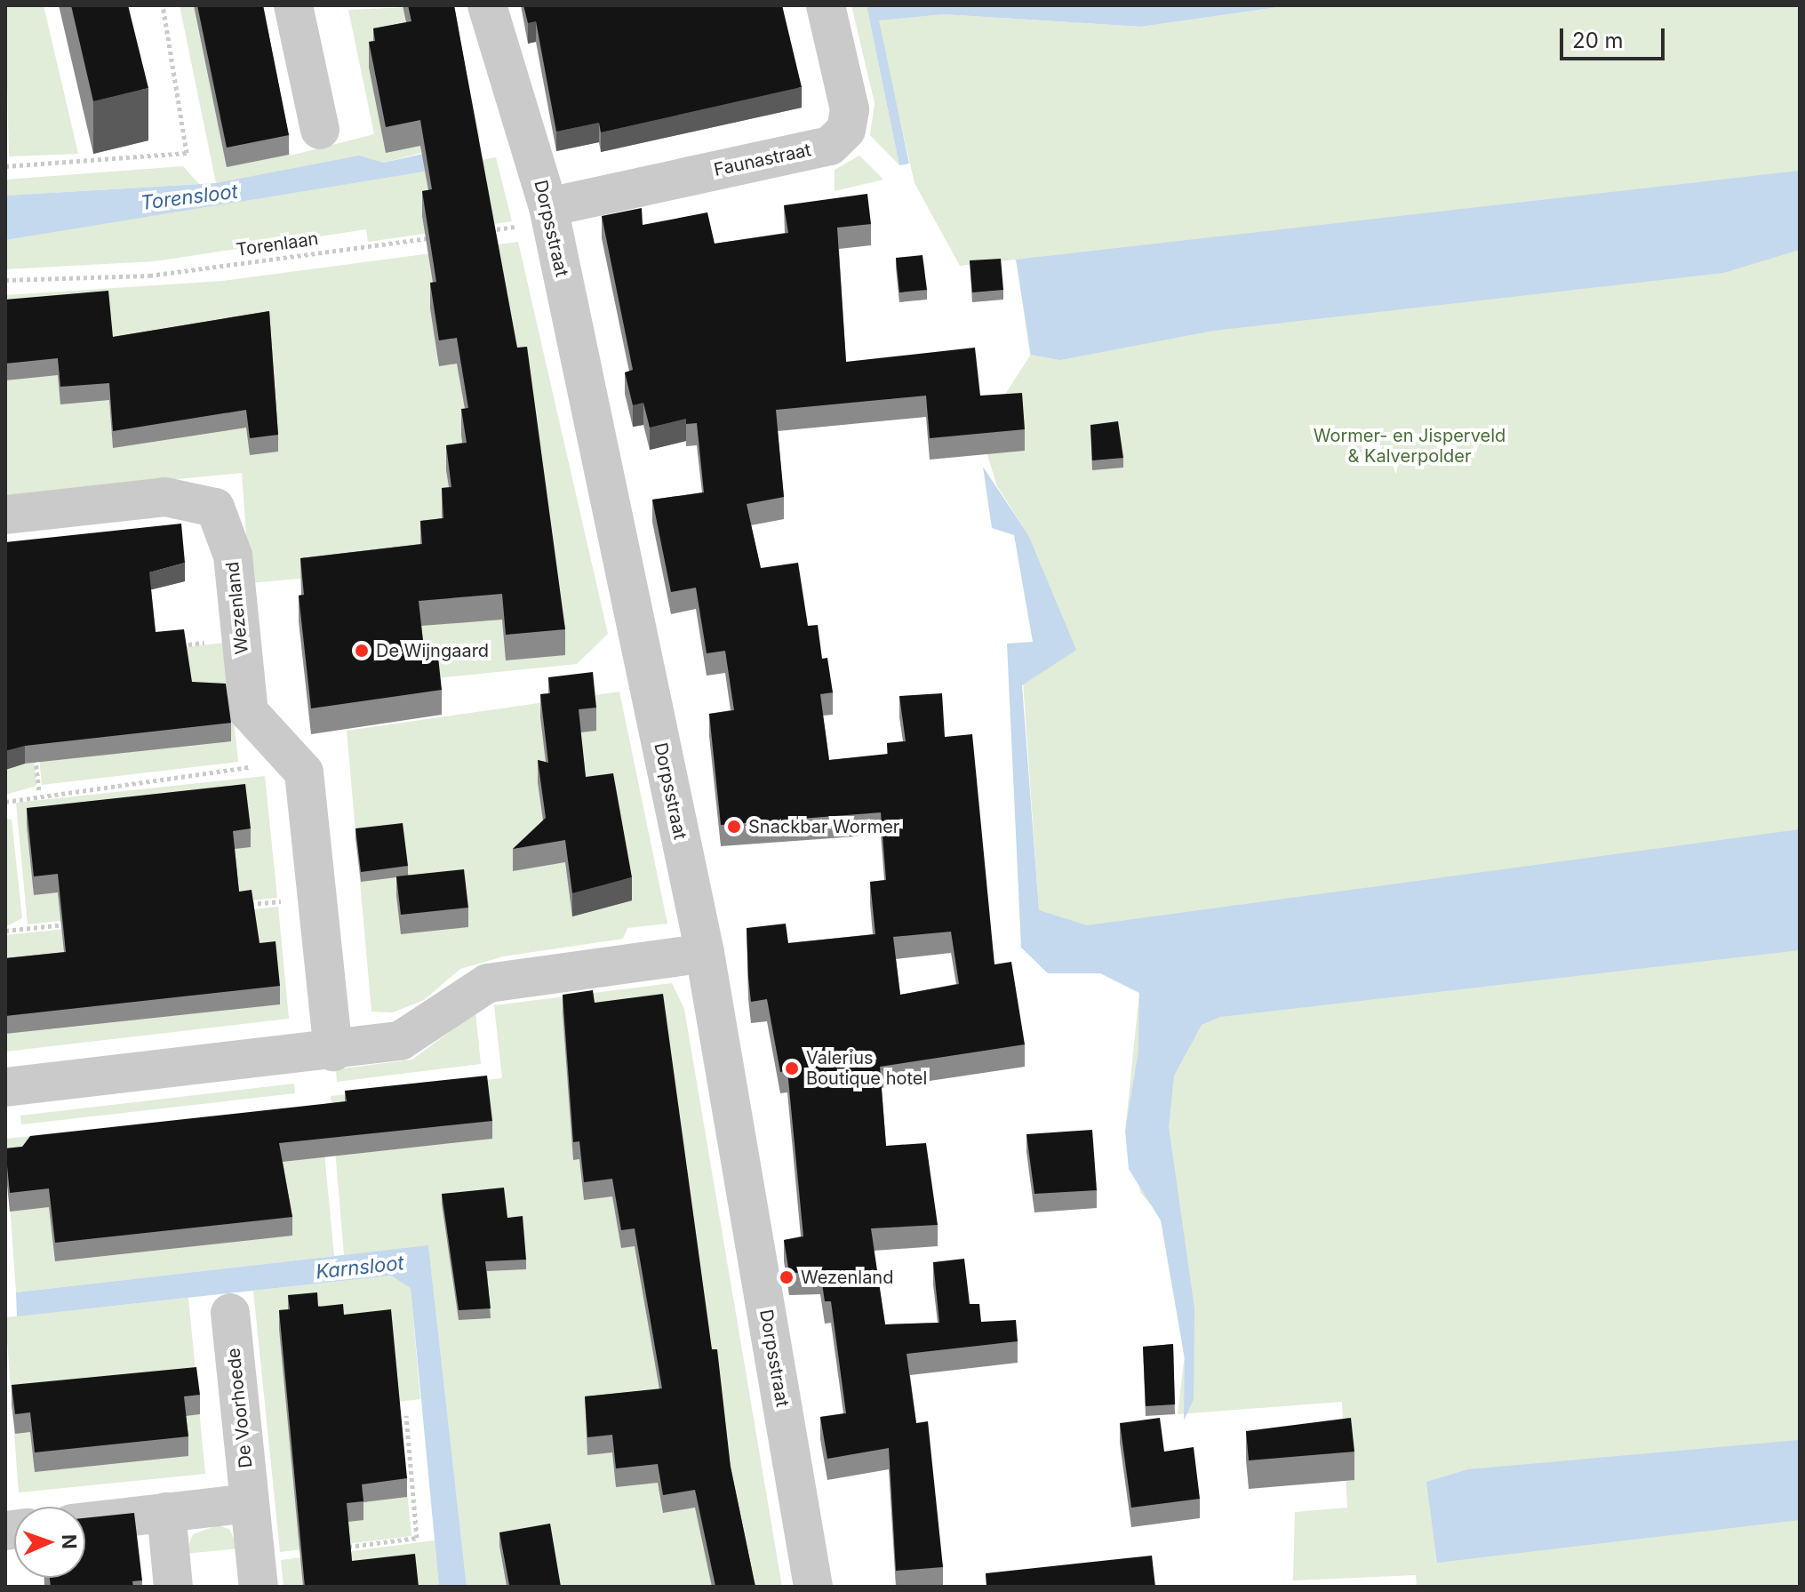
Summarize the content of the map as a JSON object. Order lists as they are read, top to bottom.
{
  "streets": {
    "street": [
      "Faunastraat",
      "Dorpsstraat",
      "Wezenland",
      "De Voorhoede"
    ],
    "path": ["Torenlaan"]
  },
  "crossings": [
    ["Faunastraat", "Dorpsstraat"]
  ],
  "water": ["Torensloot", "Karnsloot"],
  "parks": ["Wormer- en Jisperveld & Kalverpolder"],
  "places": [
    "De Wijngaard",
    "Snackbar Wormer",
    "Valerius Boutique hotel",
    "Wezenland"
  ],
  "scale_bar": "20 m",
  "north": "right"
}
